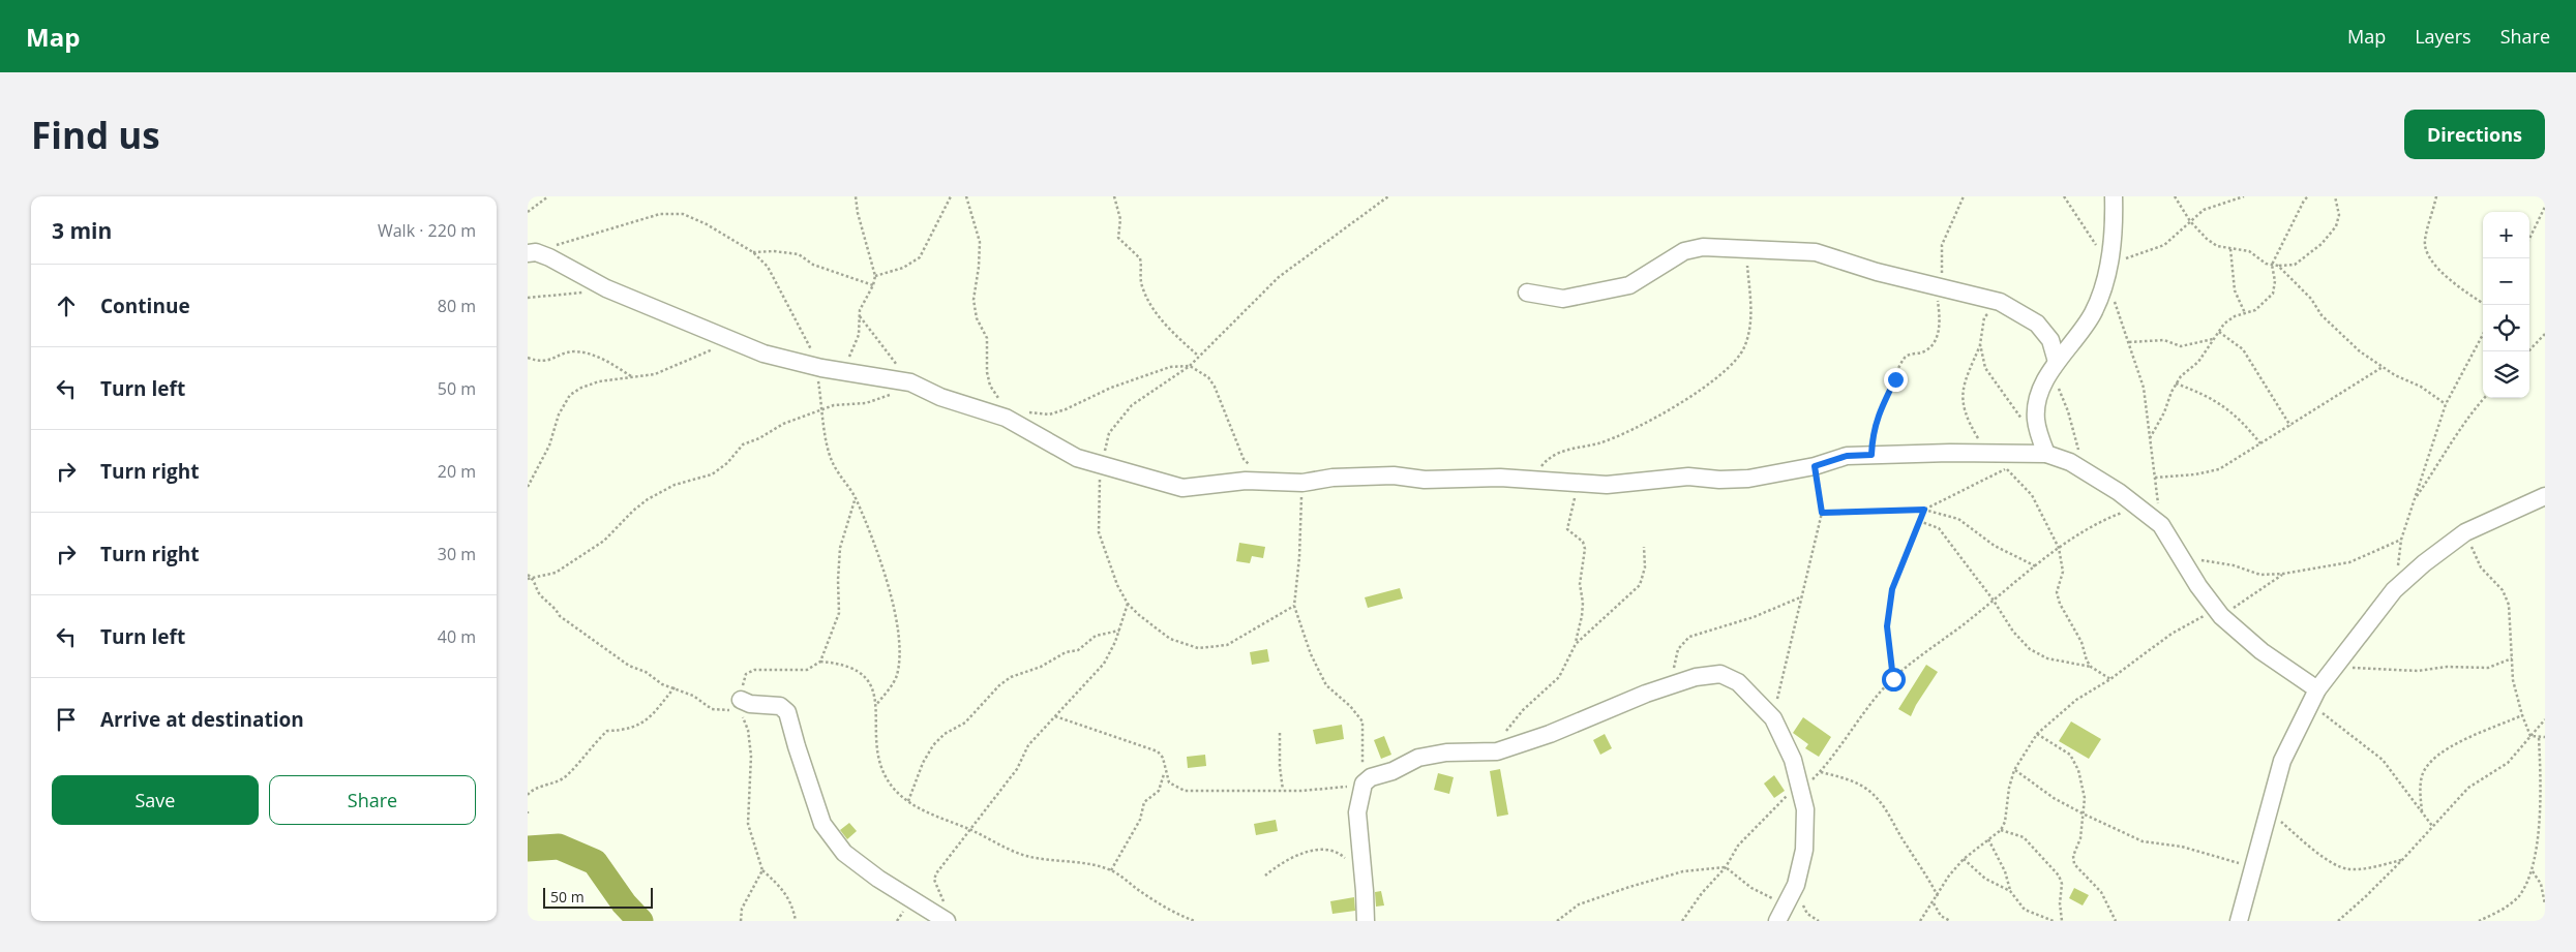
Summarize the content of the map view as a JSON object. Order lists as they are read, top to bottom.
{
  "scale_bar": "50 m",
  "page": {
    "header": "Map",
    "nav": ["Map", "Layers", "Share"],
    "buttons": [
      "Directions",
      ["Save", "Share"]
    ],
    "title": "Find us",
    "heading": ["3 min", "Walk · 220 m"],
    "map_buttons": ["+", "−"],
    "list": [
      ["Continue", "80 m"],
      ["Turn left", "50 m"],
      ["Turn right", "20 m"],
      ["Turn right", "30 m"],
      ["Turn left", "40 m"],
      "Arrive at destination"
    ],
    "scale": "50 m"
  }
}
